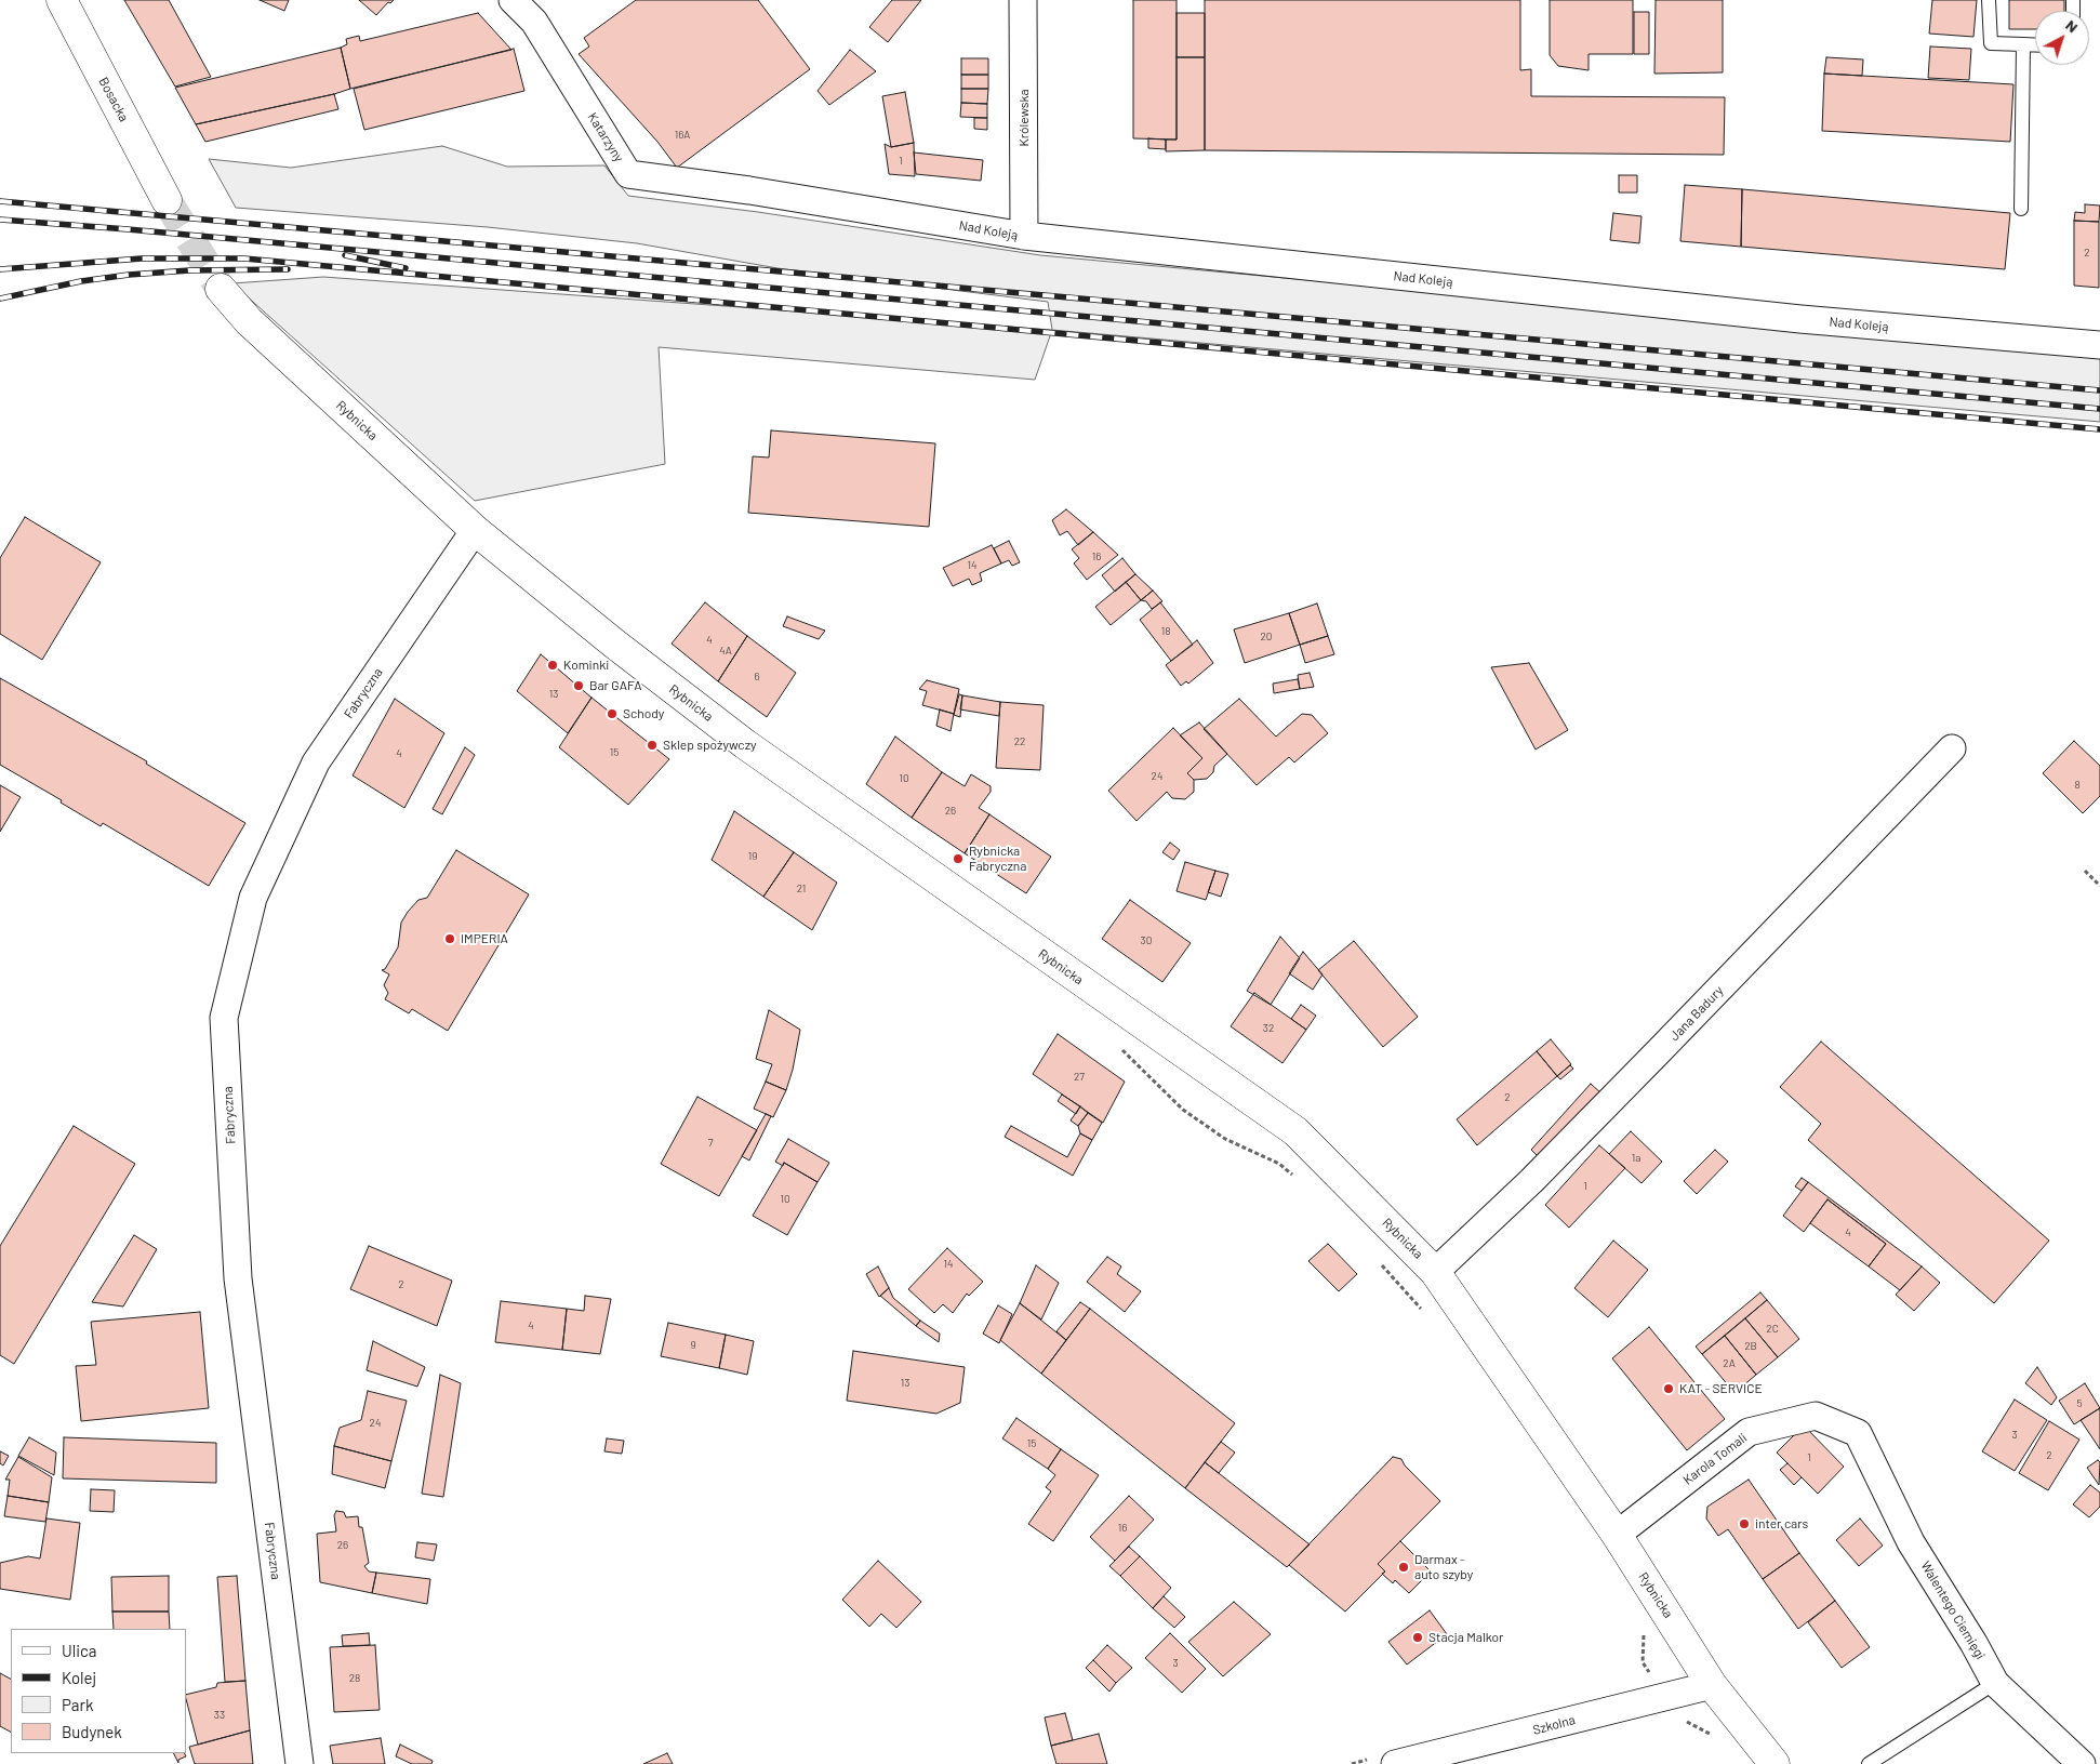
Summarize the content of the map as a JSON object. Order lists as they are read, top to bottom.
{
  "streets": {
    "street": [
      "Bosacka",
      "Królewska",
      "Katarzyny",
      "Nad Koleją",
      "Rybnicka",
      "Fabryczna",
      "Jana Badury",
      "Karola Tomali",
      "Walentego Ciemięgi",
      "Szkolna"
    ]
  },
  "crossings": [
    ["Królewska", "Nad Koleją"],
    ["Katarzyny", "Nad Koleją"],
    ["Rybnicka", "Fabryczna"],
    ["Rybnicka", "Jana Badury"],
    ["Rybnicka", "Karola Tomali"],
    ["Rybnicka", "Szkolna"],
    ["Karola Tomali", "Walentego Ciemięgi"]
  ],
  "places": [
    "Kominki",
    "Bar GAFA",
    "Schody",
    "Sklep spożywczy",
    "Rybnicka Fabryczna",
    "IMPERIA",
    "KAT - SERVICE",
    "inter cars",
    "Darmax - auto szyby",
    "Stacja Malkor"
  ],
  "house_numbers": [
    "16A",
    "1",
    "2",
    "16",
    "14",
    "18",
    "20",
    "4",
    "4A",
    "6",
    "13",
    "22",
    "15",
    "4",
    "24",
    "10",
    "8",
    "26",
    "19",
    "21",
    "30",
    "32",
    "27",
    "2",
    "7",
    "1a",
    "1",
    "10",
    "4",
    "14",
    "2",
    "4",
    "2C",
    "9",
    "2B",
    "2A",
    "13",
    "5",
    "24",
    "3",
    "15",
    "2",
    "1",
    "16",
    "26",
    "3",
    "28",
    "33"
  ],
  "legend": [
    "Ulica",
    "Kolej",
    "Park",
    "Budynek"
  ],
  "north": "top right"
}
